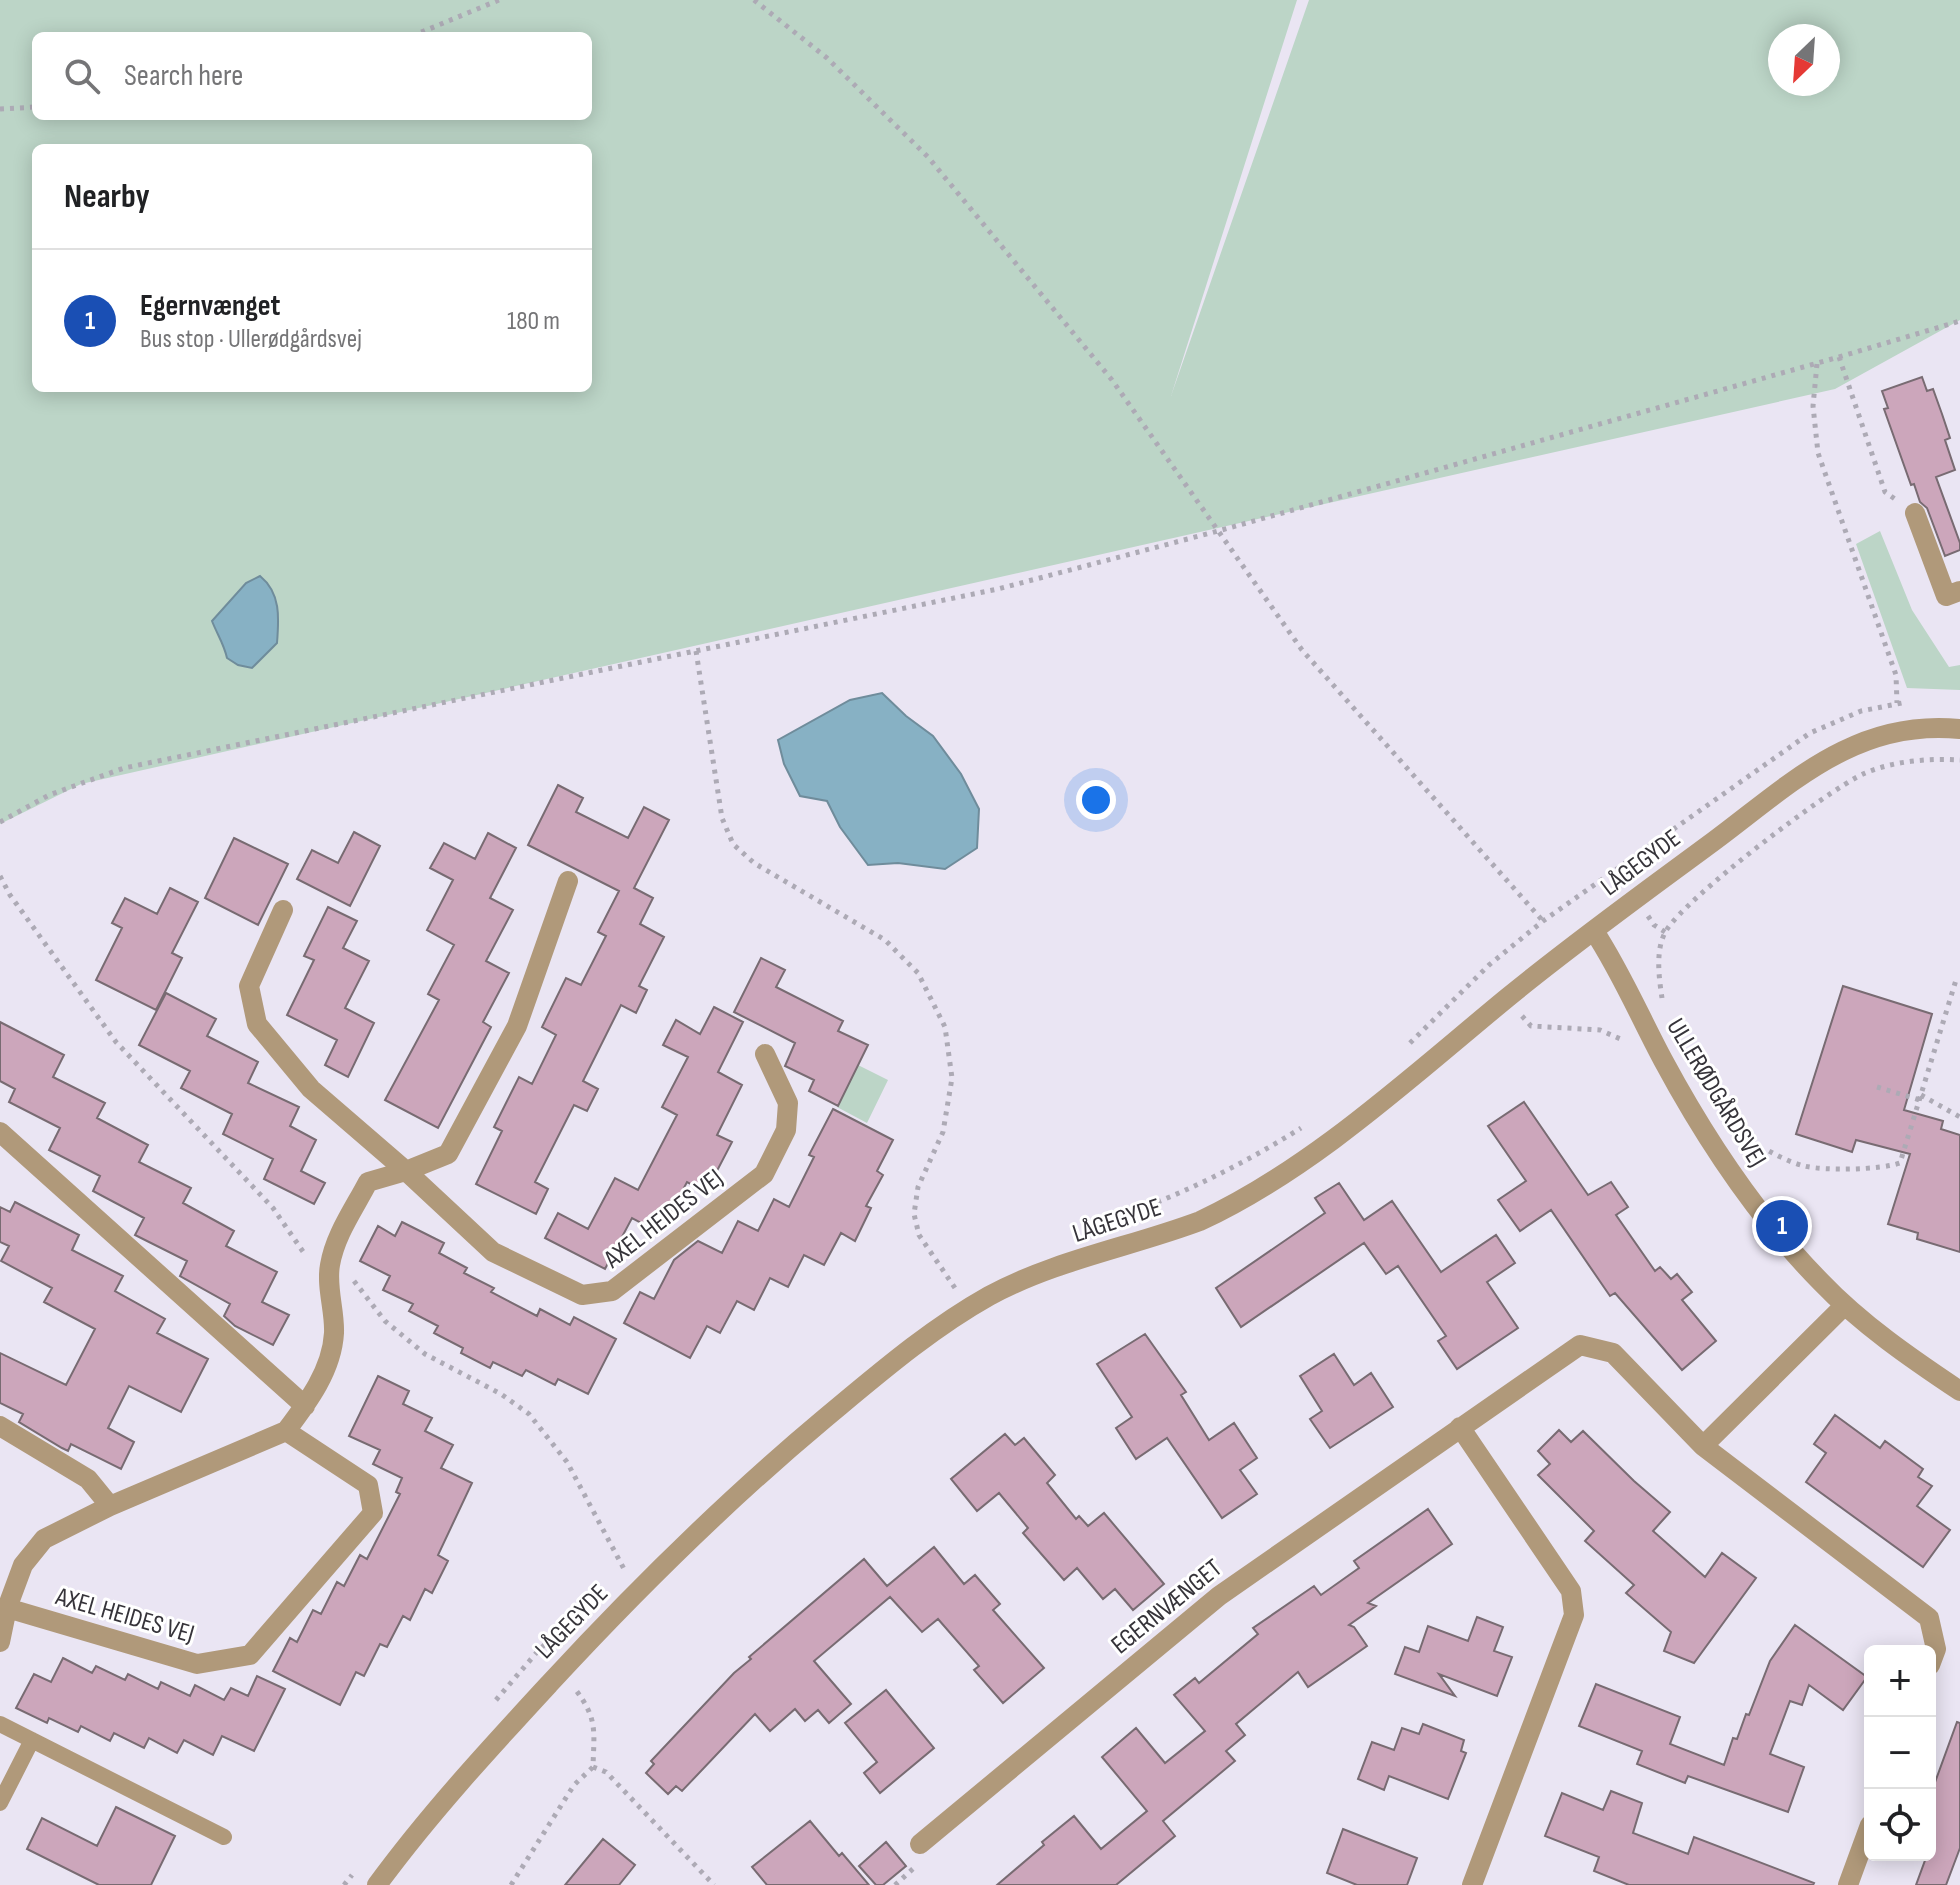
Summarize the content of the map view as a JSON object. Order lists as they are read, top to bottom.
{
  "streets": {
    "street": [
      "LÅGEGYDE",
      "ULLERØDGÅRDSVEJ",
      "AXEL HEIDES VEJ",
      "EGERNVÆNGET"
    ]
  },
  "crossings": [
    ["LÅGEGYDE", "ULLERØDGÅRDSVEJ"]
  ],
  "north": "bottom left",
  "page": {
    "search": "Search here",
    "heading": "Nearby",
    "list": [
      {
        "mark": "1",
        "name": "Egernvænget",
        "note": "Bus stop · Ullerødgårdsvej",
        "value": "180 m"
      }
    ],
    "pins": "1",
    "map_buttons": ["+", "−"]
  }
}
